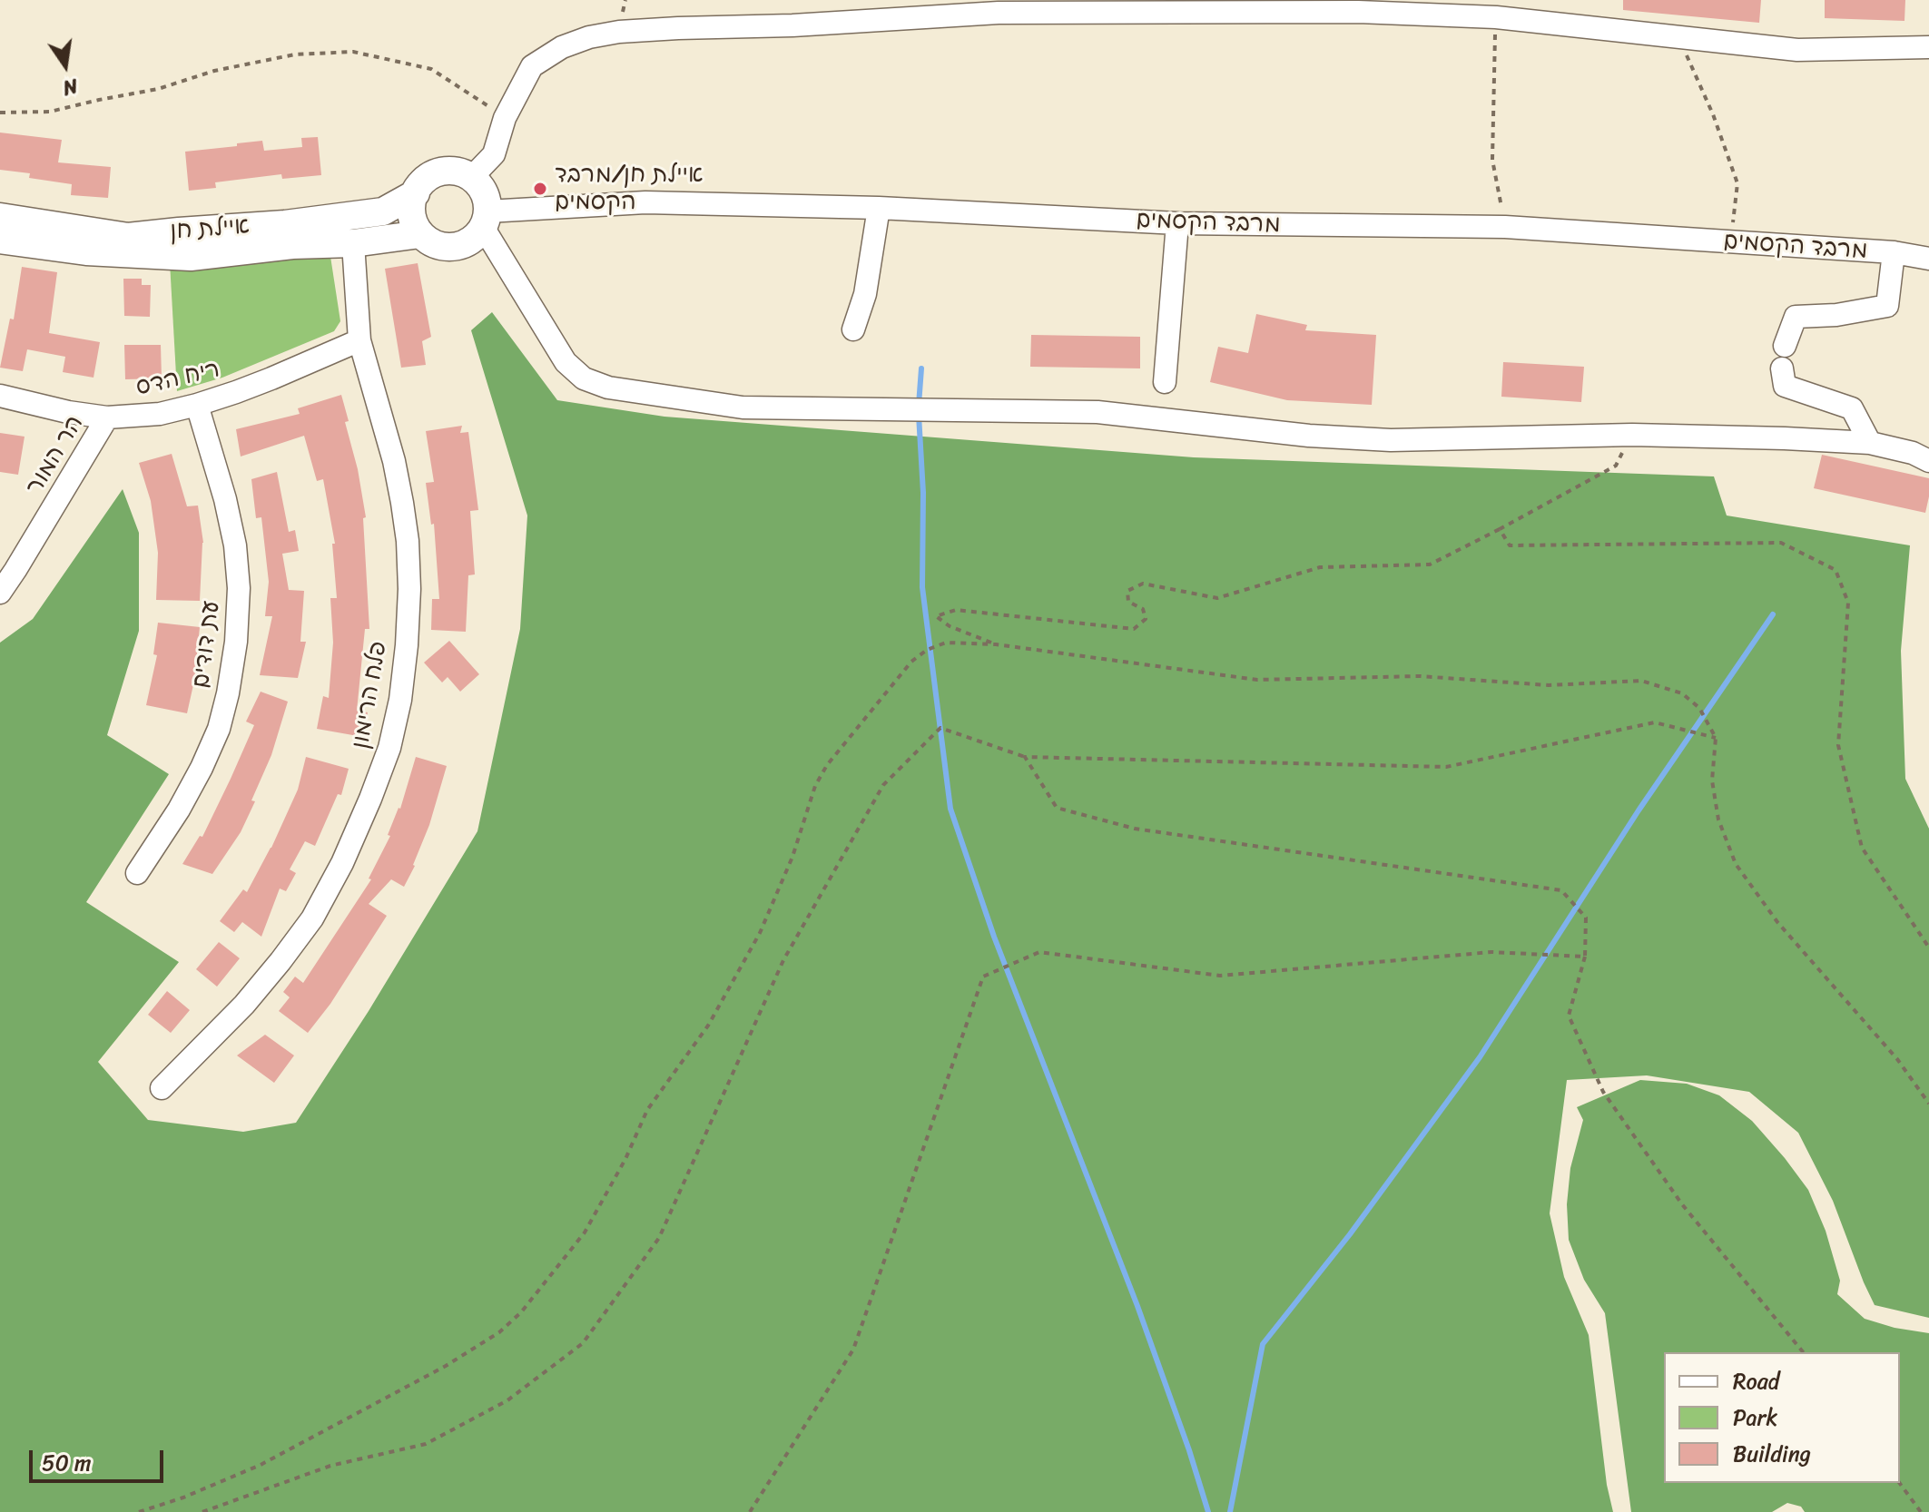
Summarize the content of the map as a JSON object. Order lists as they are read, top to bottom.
{
  "streets": {
    "street": [
      "מרבד הקסמים",
      "איילת חן",
      "ריח הדס",
      "הר המור",
      "עת דודים",
      "פלח הרימון"
    ]
  },
  "crossings": [
    ["מרבד הקסמים", "איילת חן"],
    ["ריח הדס", "הר המור"],
    ["ריח הדס", "עת דודים"],
    ["ריח הדס", "פלח הרימון"]
  ],
  "places": ["איילת חן/מרבד הקסמים"],
  "legend": ["Road", "Park", "Building"],
  "scale_bar": "50 m",
  "north": "bottom"
}
